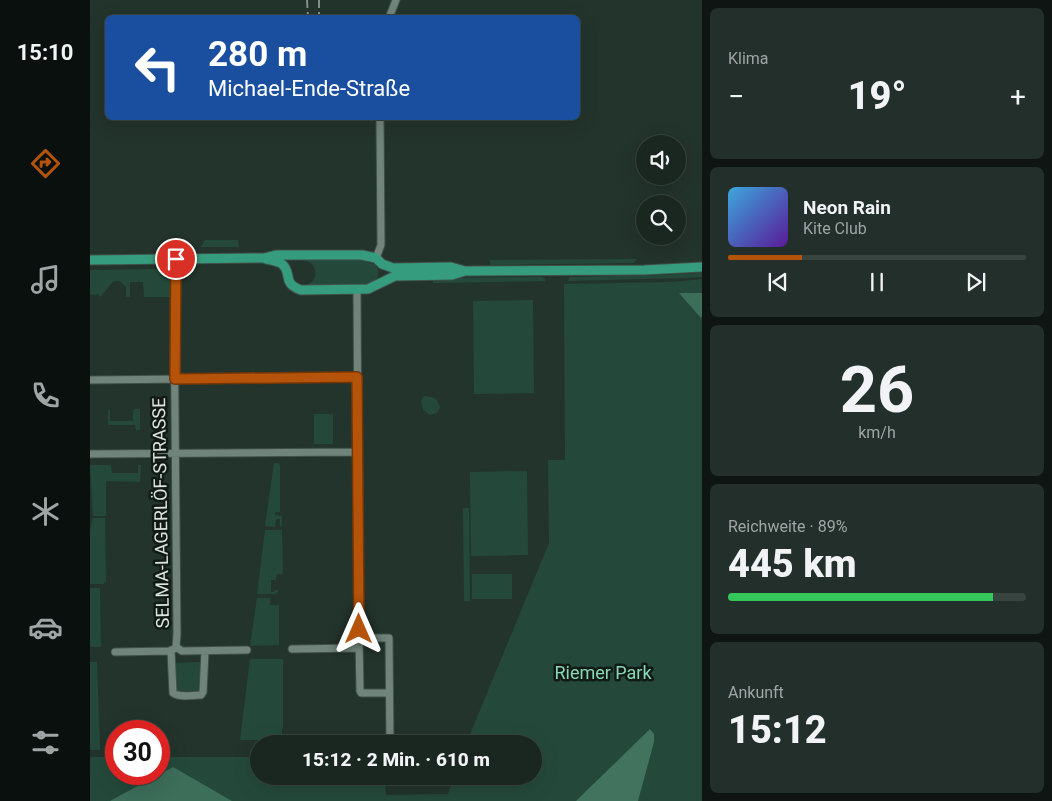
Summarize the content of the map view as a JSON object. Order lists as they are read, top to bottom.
{
  "streets": {
    "street": ["SELMA-LAGERLÖF-STRASSE"]
  },
  "parks": ["Riemer Park"],
  "page": {
    "tabs": "15:10",
    "tile": [
      "Klima",
      ["26", "km/h"],
      ["Reichweite · 89%", "445 km"],
      ["Ankunft", "15:12"]
    ],
    "turn": ["280 m", "Michael-Ende-Straße"],
    "heat": ["−", "19°", "+"],
    "song": ["Neon Rain", "Kite Club"],
    "limit": "30",
    "trip": "15:12 · 2 Min. · 610 m"
  }
}
